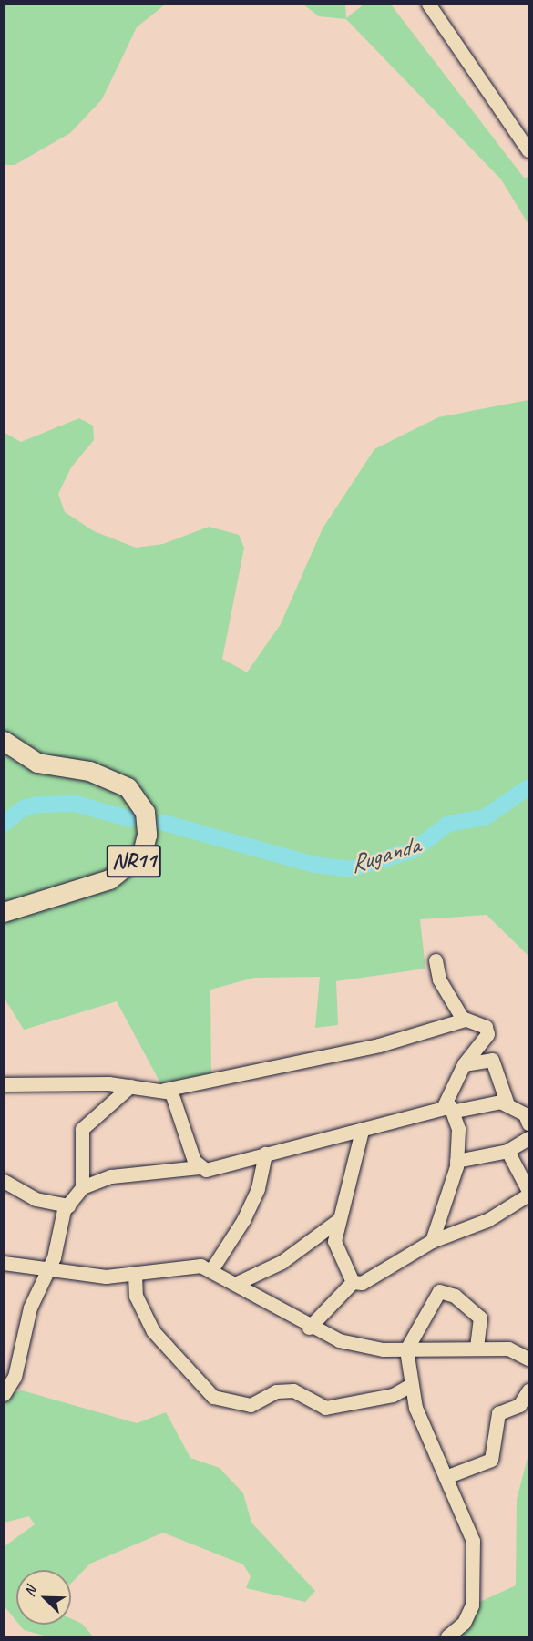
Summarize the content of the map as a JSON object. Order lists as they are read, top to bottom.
{
  "streets": {
    "highway": ["NR11"]
  },
  "water": ["Ruganda"],
  "north": "top left"
}
